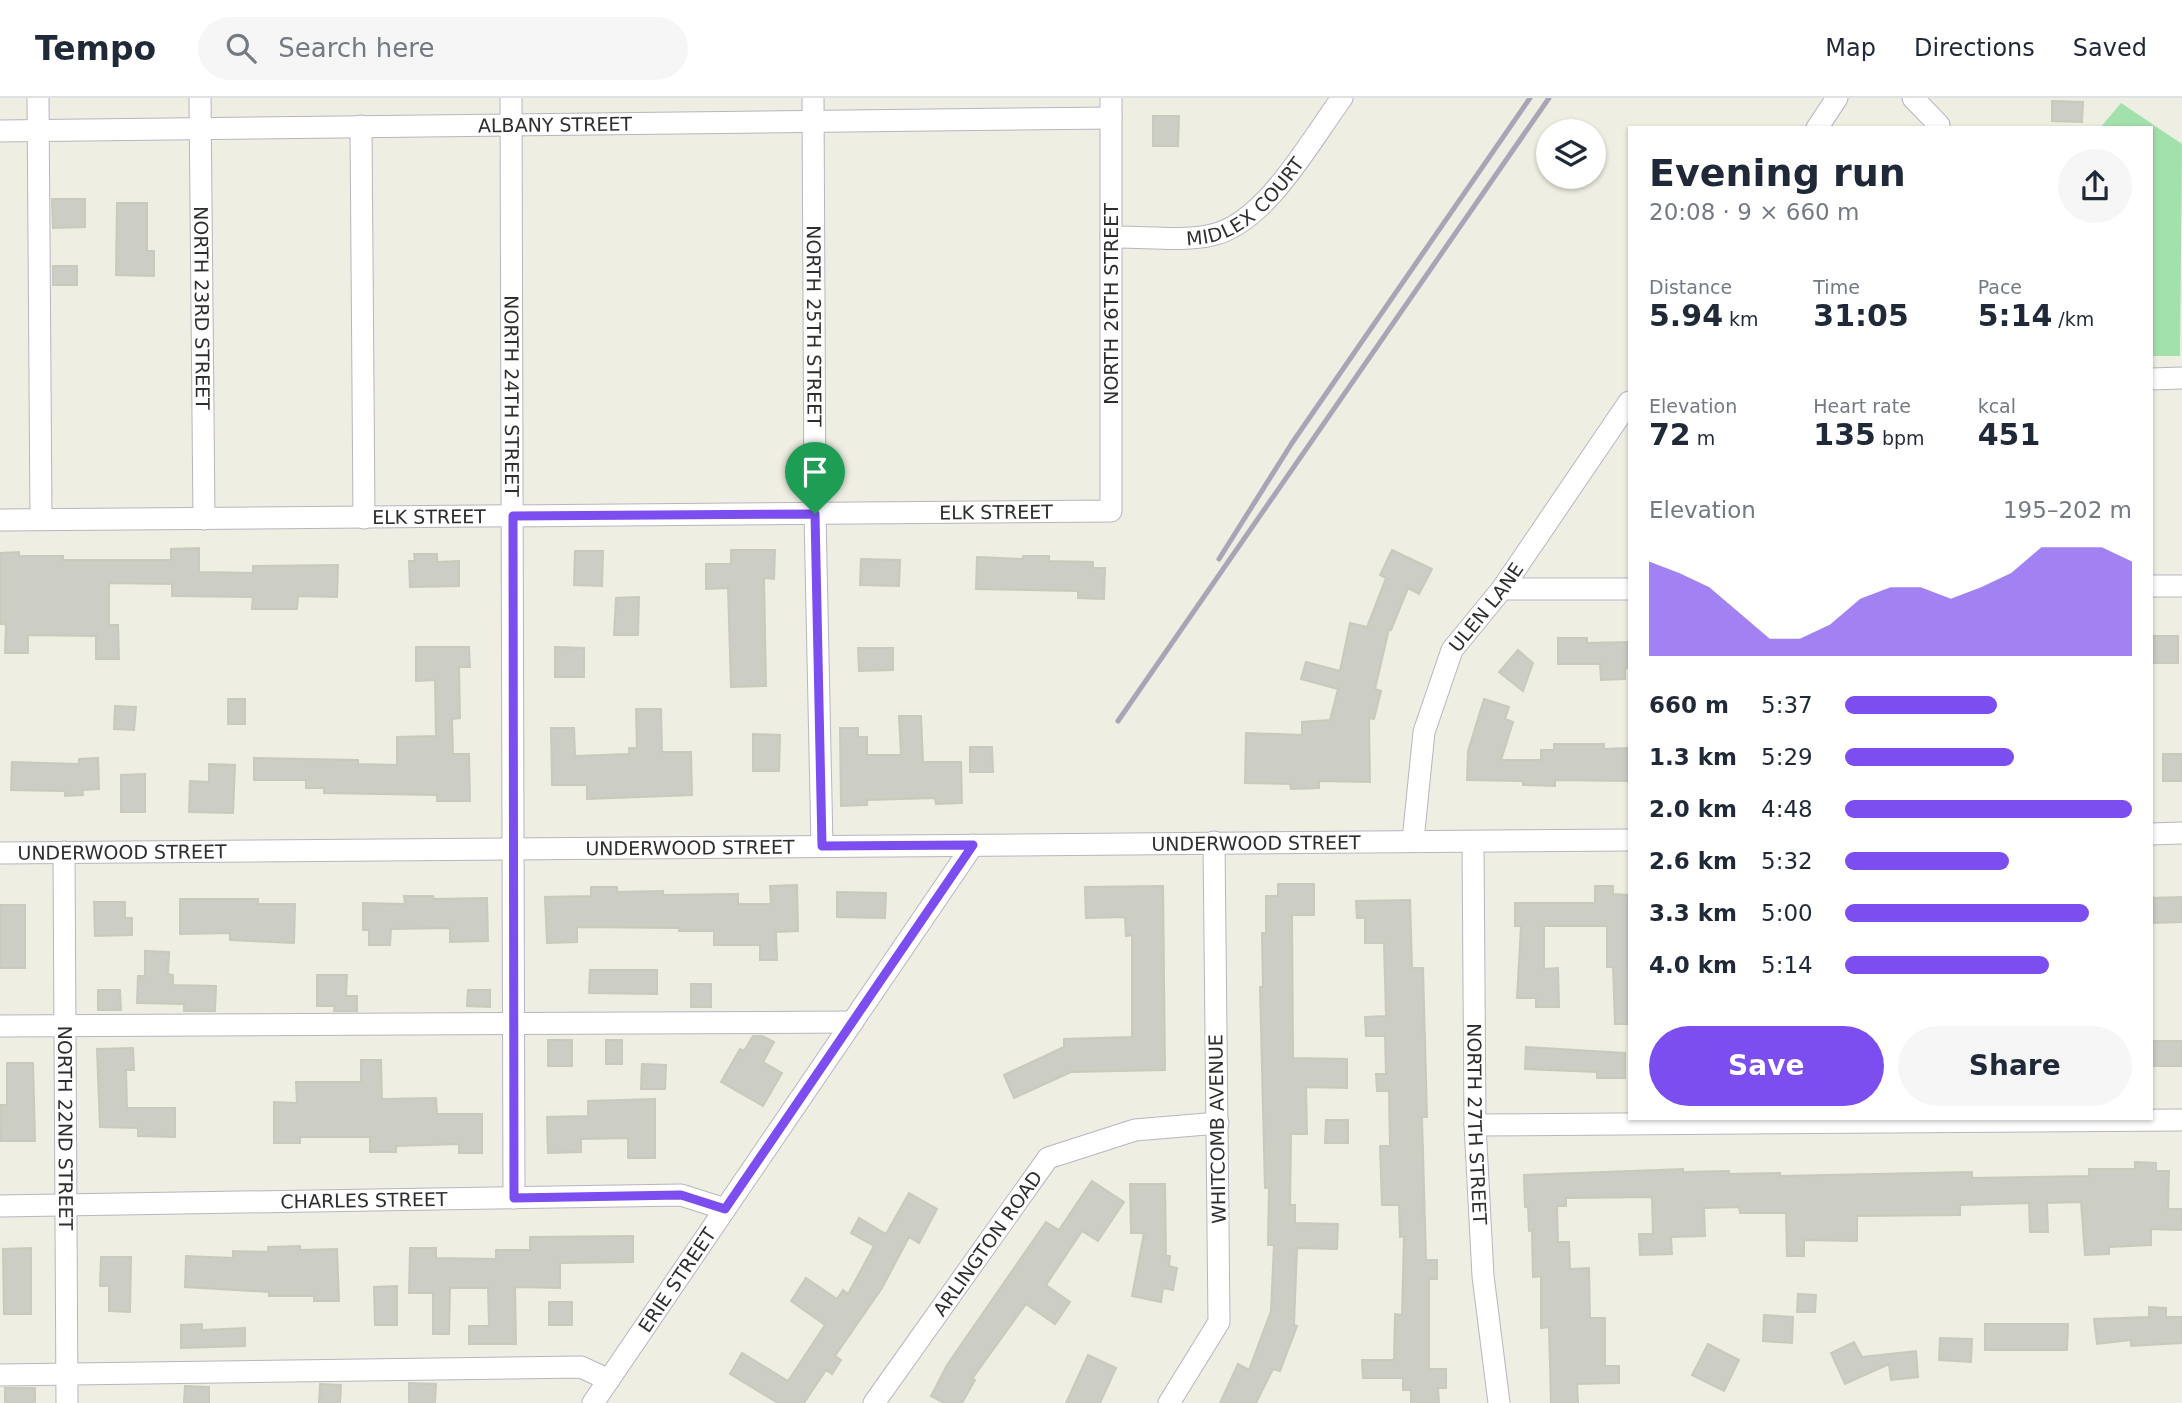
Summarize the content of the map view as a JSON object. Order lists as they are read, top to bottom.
{
  "streets": {
    "street": [
      "ALBANY STREET",
      "MIDLEX COURT",
      "NORTH 26TH STREET",
      "NORTH 23RD STREET",
      "NORTH 25TH STREET",
      "NORTH 24TH STREET",
      "ELK STREET",
      "ULEN LANE",
      "UNDERWOOD STREET",
      "NORTH 27TH STREET",
      "NORTH 22ND STREET",
      "WHITCOMB AVENUE",
      "CHARLES STREET",
      "ARLINGTON ROAD",
      "ERIE STREET"
    ]
  },
  "crossings": [
    ["ALBANY STREET", "NORTH 26TH STREET"],
    ["ALBANY STREET", "NORTH 23RD STREET"],
    ["ALBANY STREET", "NORTH 25TH STREET"],
    ["ALBANY STREET", "NORTH 24TH STREET"],
    ["MIDLEX COURT", "NORTH 26TH STREET"],
    ["NORTH 26TH STREET", "ELK STREET"],
    ["NORTH 23RD STREET", "ELK STREET"],
    ["NORTH 25TH STREET", "ELK STREET"],
    ["NORTH 25TH STREET", "UNDERWOOD STREET"],
    ["NORTH 24TH STREET", "ELK STREET"],
    ["NORTH 24TH STREET", "UNDERWOOD STREET"],
    ["NORTH 24TH STREET", "CHARLES STREET"],
    ["ULEN LANE", "UNDERWOOD STREET"],
    ["UNDERWOOD STREET", "NORTH 27TH STREET"],
    ["UNDERWOOD STREET", "NORTH 22ND STREET"],
    ["UNDERWOOD STREET", "WHITCOMB AVENUE"],
    ["UNDERWOOD STREET", "ERIE STREET"],
    ["NORTH 22ND STREET", "CHARLES STREET"],
    ["WHITCOMB AVENUE", "ARLINGTON ROAD"],
    ["CHARLES STREET", "ERIE STREET"]
  ],
  "page": {
    "header": "Tempo",
    "search": "Search here",
    "nav": ["Map", "Directions", "Saved"],
    "heading": ["Evening run", "20:08 · 9 × 660 m"],
    "stats": [
      ["Distance", "5.94 km"],
      ["Time", "31:05"],
      ["Pace", "5:14 /km"],
      ["Elevation", "72 m"],
      ["Heart rate", "135 bpm"],
      ["kcal", "451"]
    ],
    "chart": ["Elevation", "195–202 m"],
    "list": [
      {
        "name": "660 m",
        "note": "5:37"
      },
      {
        "name": "1.3 km",
        "note": "5:29"
      },
      {
        "name": "2.0 km",
        "note": "4:48"
      },
      {
        "name": "2.6 km",
        "note": "5:32"
      },
      {
        "name": "3.3 km",
        "note": "5:00"
      },
      {
        "name": "4.0 km",
        "note": "5:14"
      }
    ],
    "buttons": ["Save", "Share"]
  }
}
